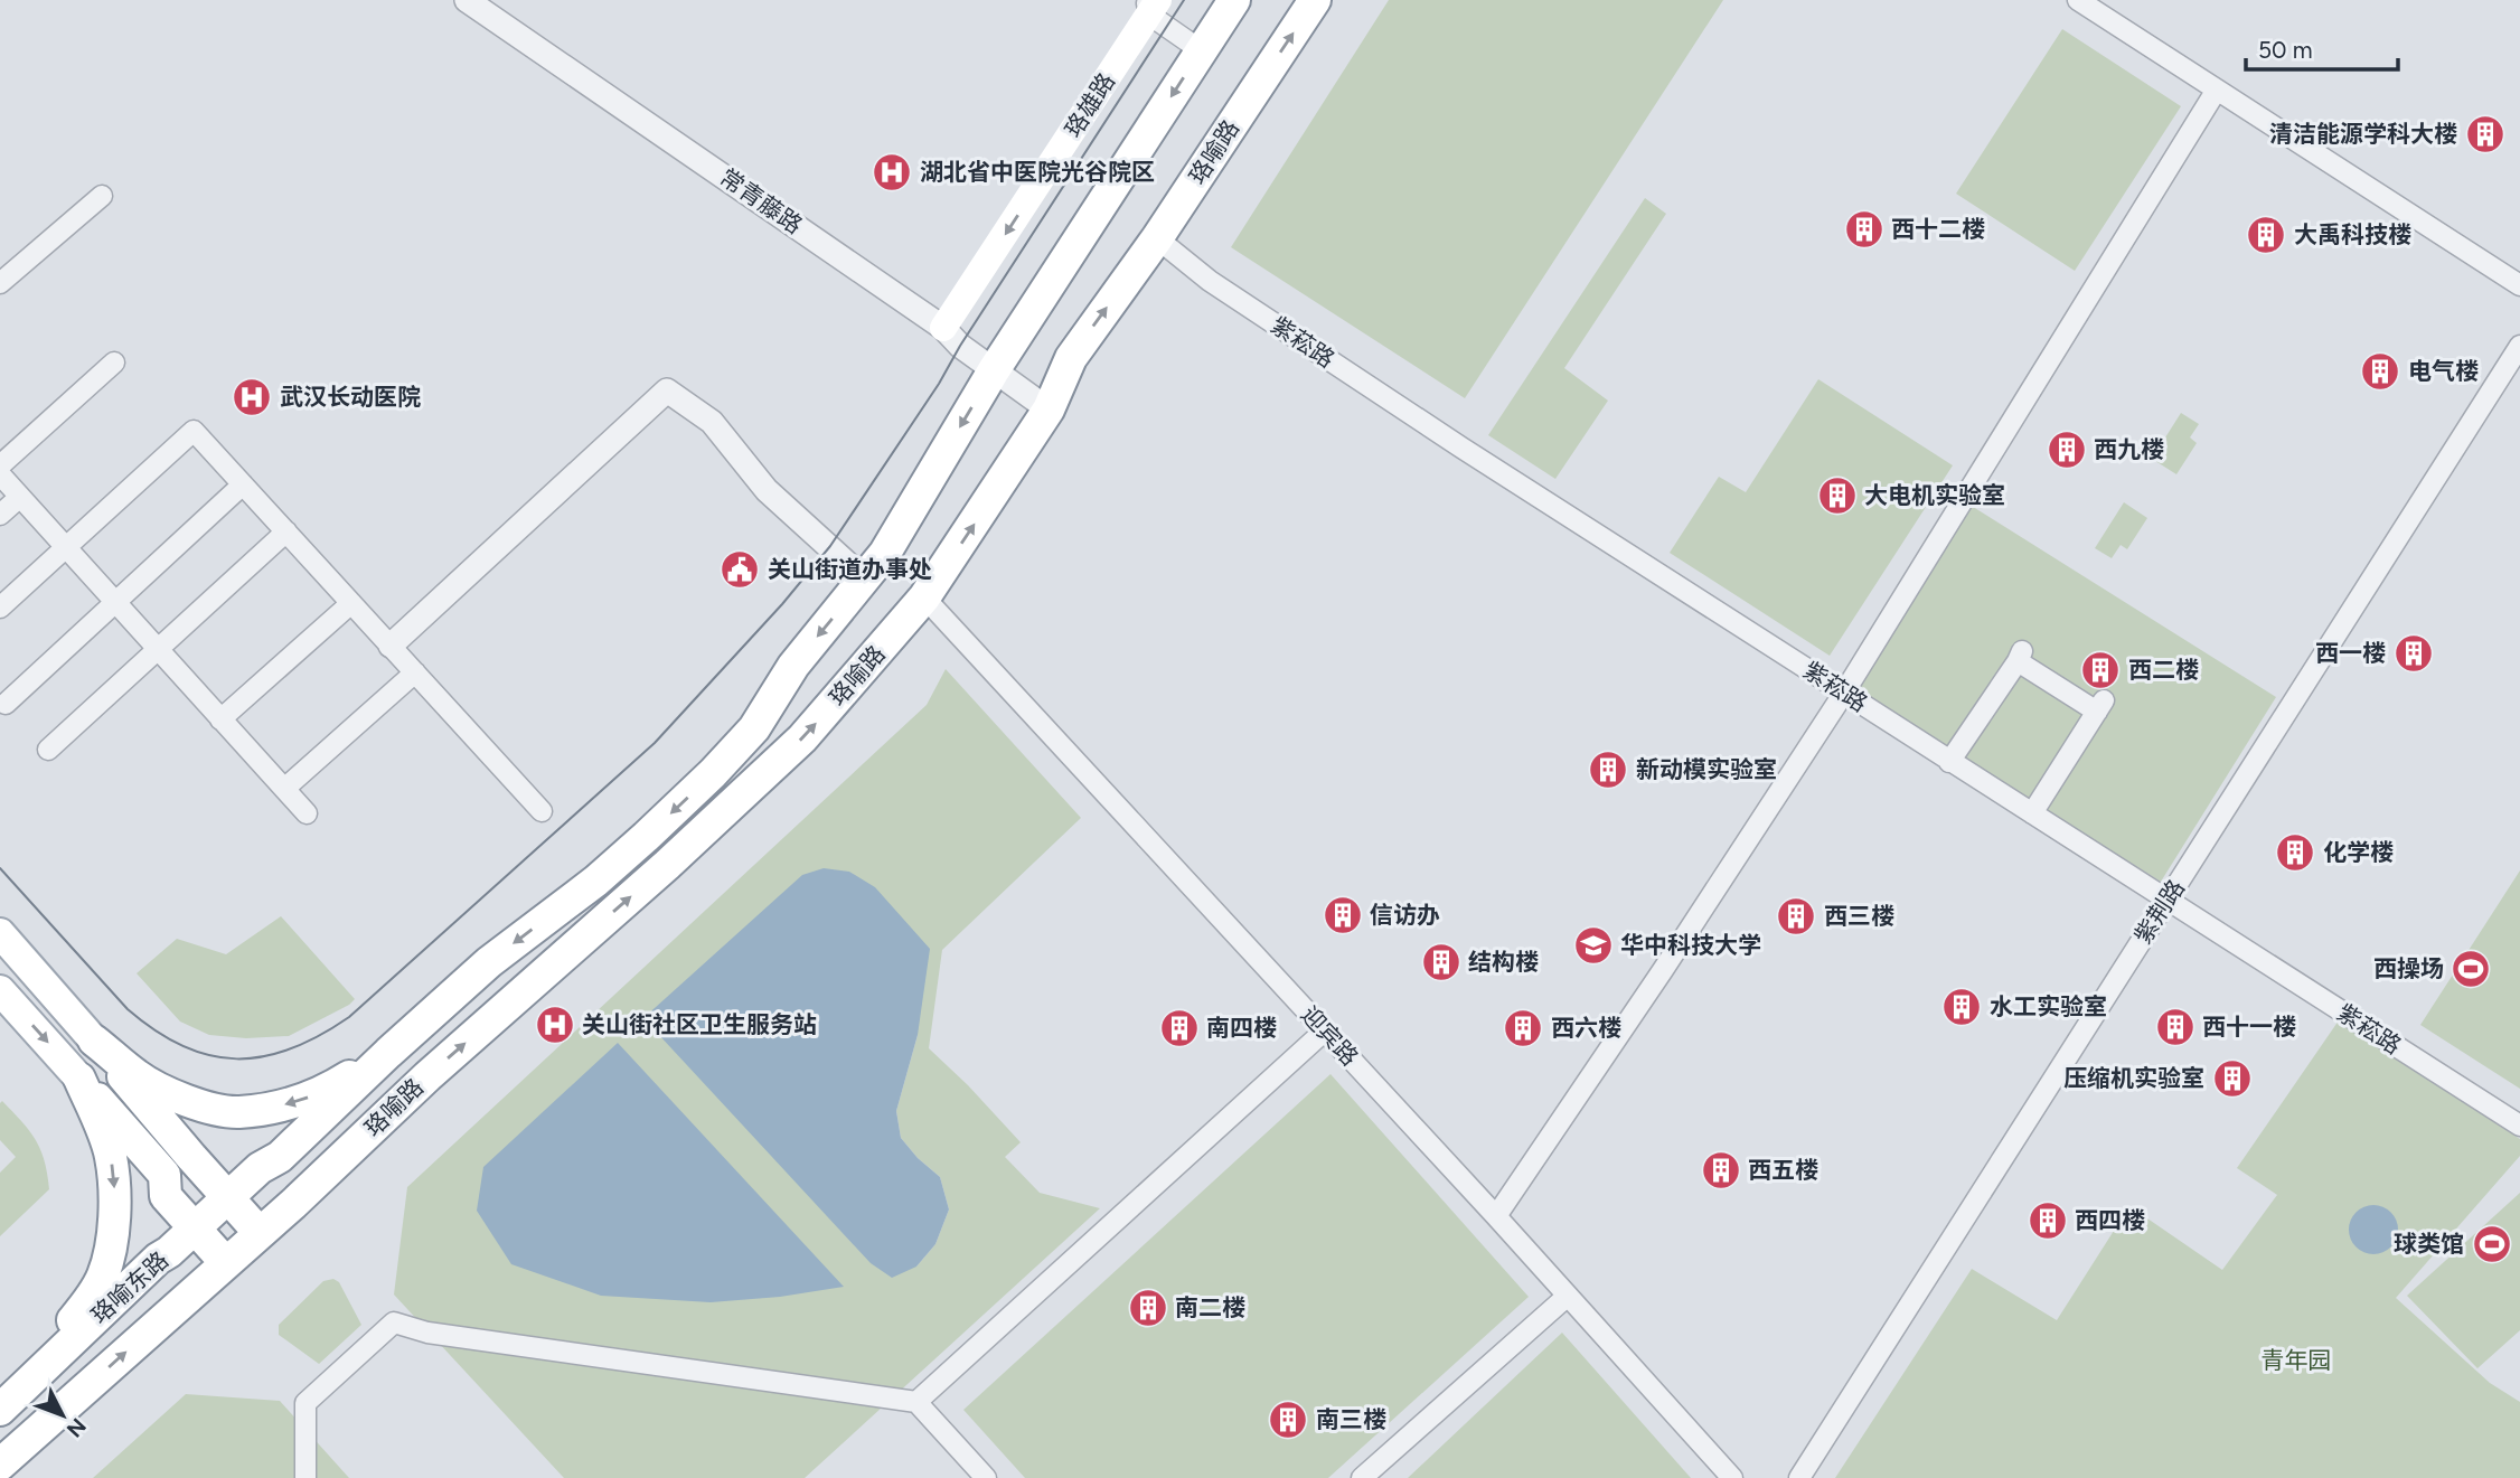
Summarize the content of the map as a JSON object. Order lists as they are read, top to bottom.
{
  "streets": {
    "highway": ["珞喻路", "珞喻东路"],
    "main road": ["珞雄路"],
    "street": [
      "常青藤路",
      "紫菘路",
      "紫荆路",
      "迎宾路"
    ]
  },
  "crossings": [
    ["珞雄路", "常青藤路"],
    ["珞喻路", "常青藤路"],
    ["珞喻路", "紫菘路"],
    ["珞喻路", "迎宾路"],
    ["珞喻路", "珞喻东路"],
    ["紫菘路", "紫荆路"]
  ],
  "one_way": ["珞雄路"],
  "parks": ["青年园"],
  "places": {
    "building": [
      "清洁能源学科大楼",
      "西十二楼",
      "大禹科技楼",
      "电气楼",
      "西九楼",
      "大电机实验室",
      "西一楼",
      "西二楼",
      "新动模实验室",
      "化学楼",
      "信访办",
      "西三楼",
      "结构楼",
      "水工实验室",
      "西十一楼",
      "南四楼",
      "西六楼",
      "压缩机实验室",
      "西五楼",
      "西四楼",
      "南二楼",
      "南三楼"
    ],
    "hospital": ["湖北省中医院光谷院区", "武汉长动医院", "关山街社区卫生服务站"],
    "public building": ["关山街道办事处"],
    "school or university": ["华中科技大学"],
    "sports": ["西操场", "球类馆"]
  },
  "scale_bar": "50 m",
  "north": "bottom right"
}
